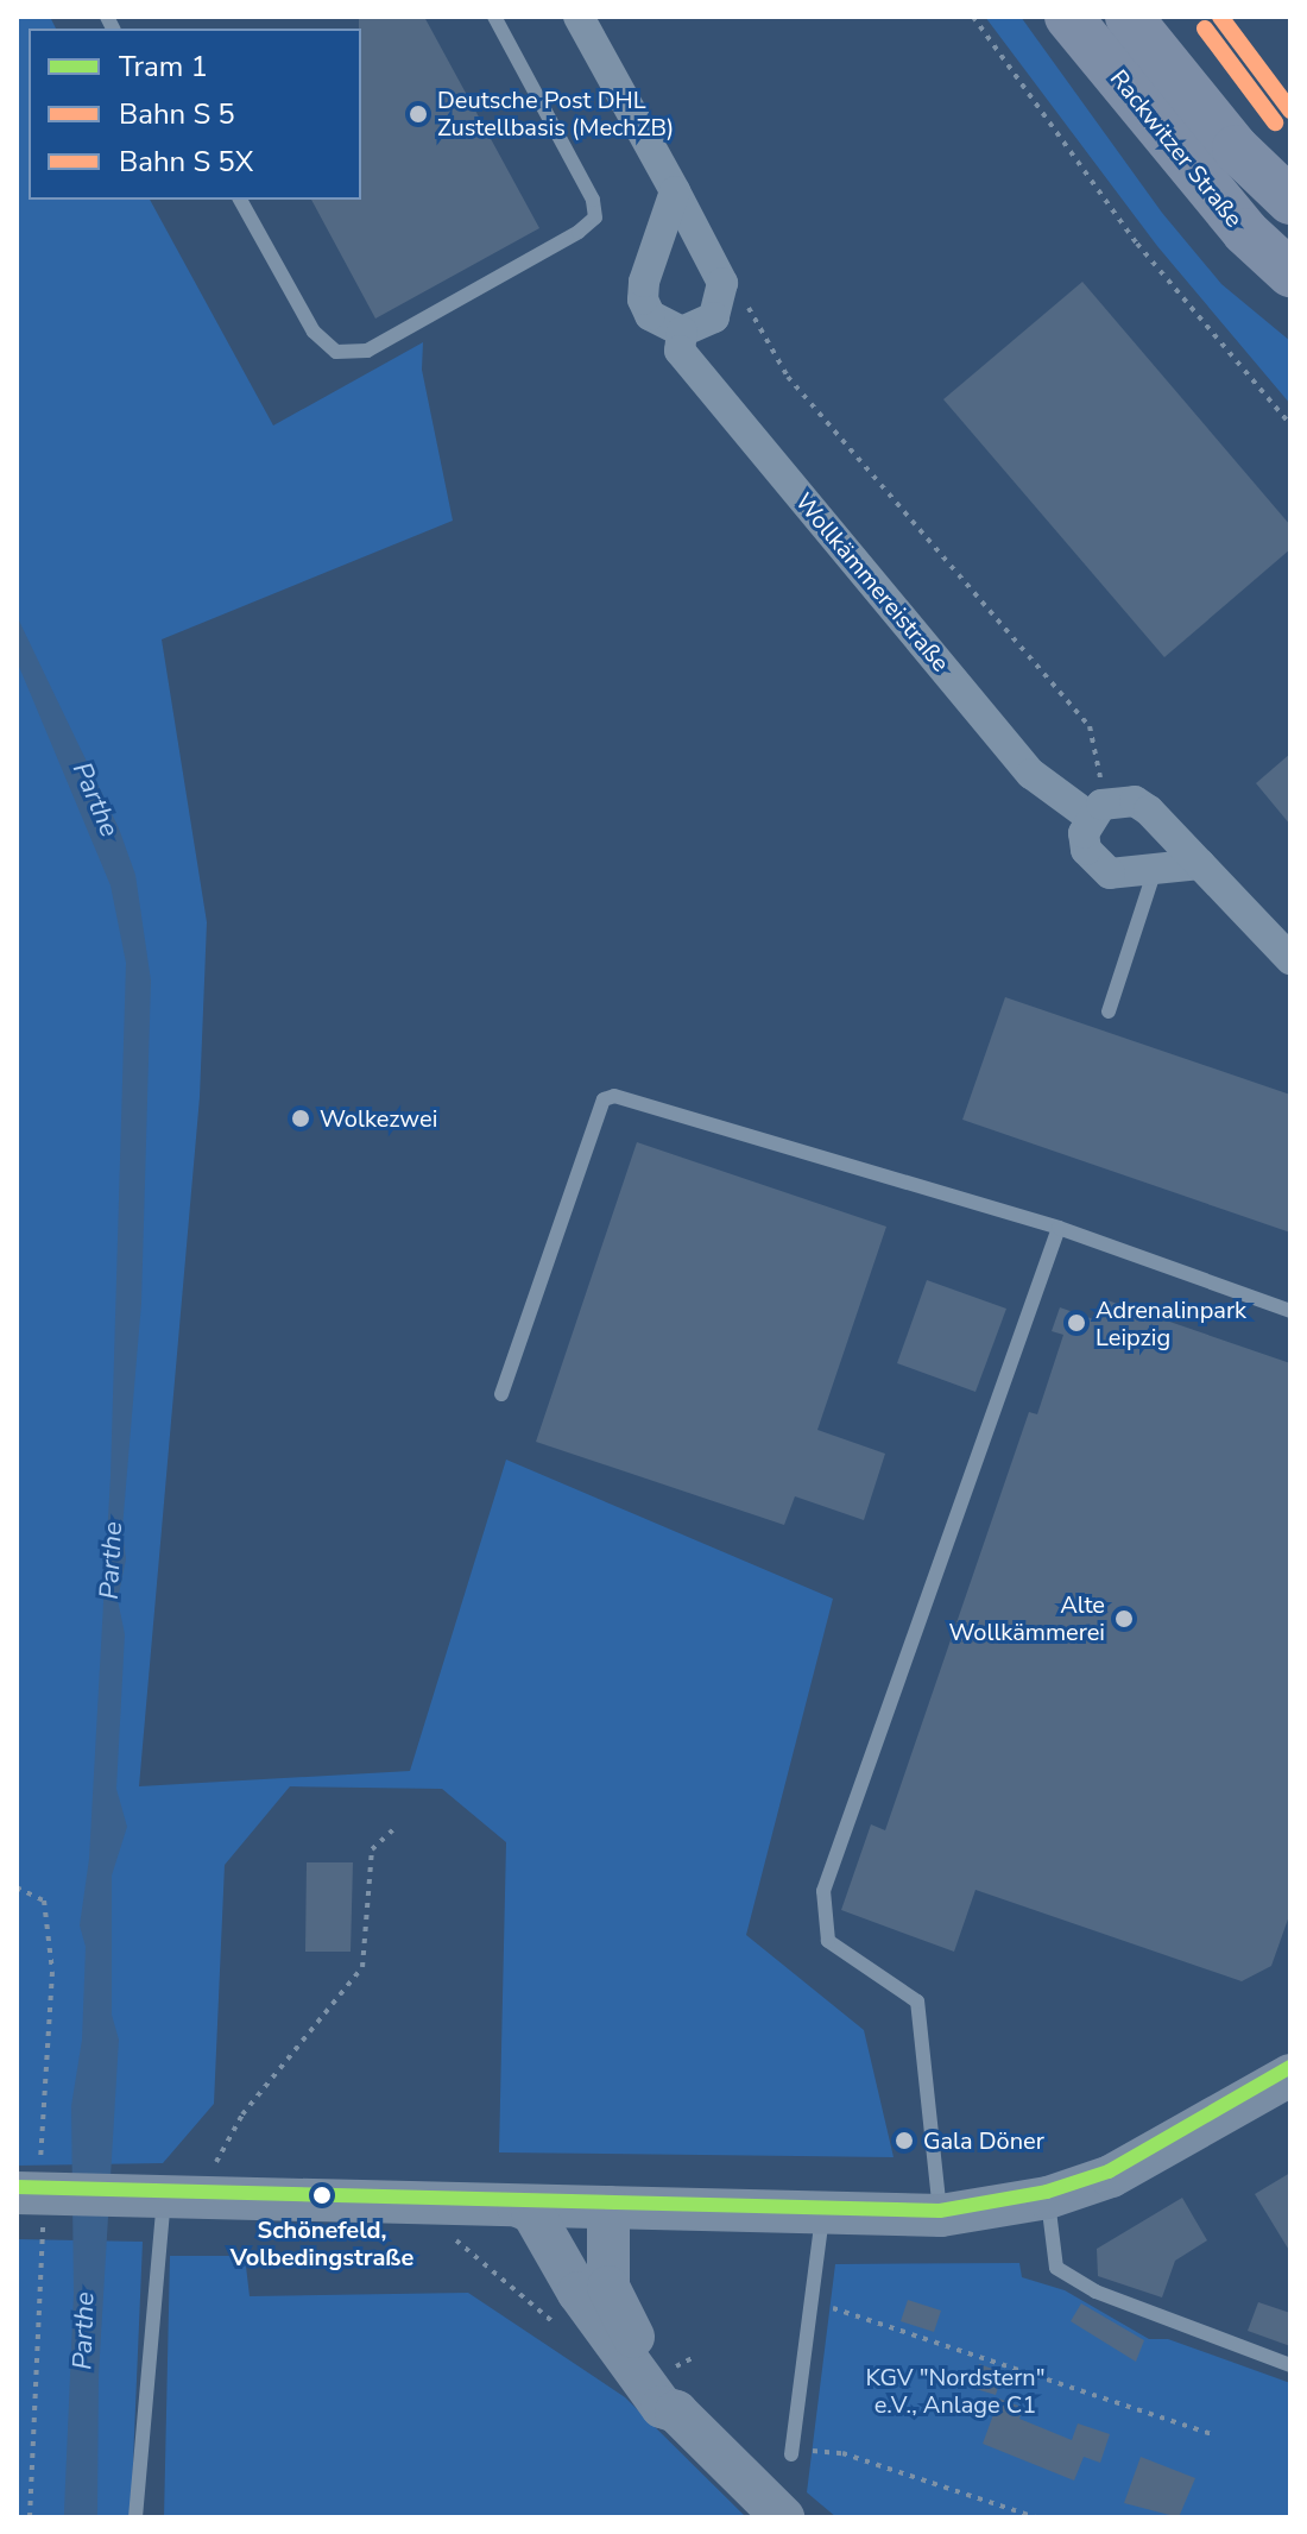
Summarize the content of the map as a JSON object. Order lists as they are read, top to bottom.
{
  "streets": {
    "main road": ["Rackwitzer Straße"],
    "street": ["Wollkämmereistraße"]
  },
  "water": ["Parthe"],
  "parks": ["KGV \"Nordstern\" e.V., Anlage C1"],
  "places": [
    "Deutsche Post DHL Zustellbasis (MechZB)",
    "Wolkezwei",
    "Adrenalinpark Leipzig",
    "Alte Wollkämmerei",
    "Gala Döner",
    "Schönefeld, Volbedingstraße"
  ],
  "lines": ["tram line 1"],
  "legend": ["Tram 1", "Bahn S 5", "Bahn S 5X"]
}
